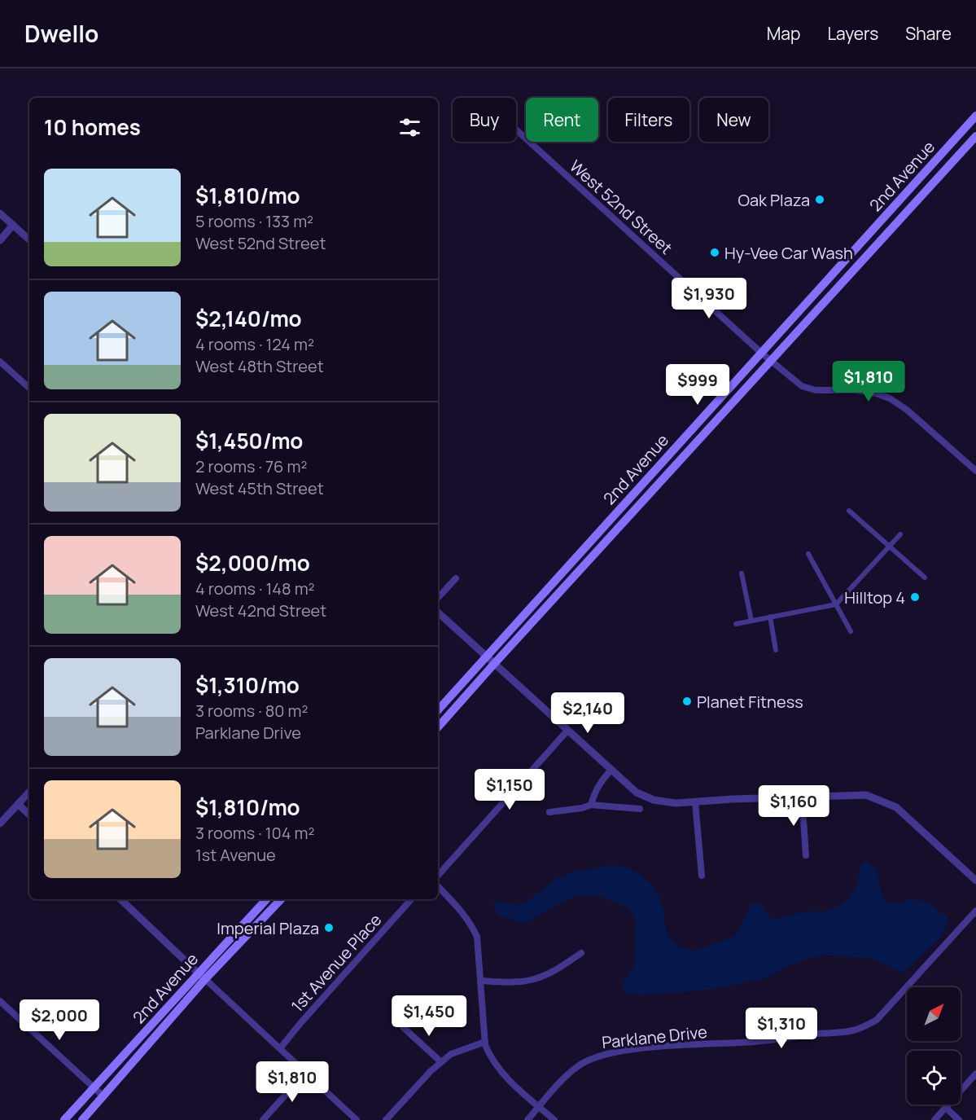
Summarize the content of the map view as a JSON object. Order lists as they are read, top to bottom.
{
  "streets": {
    "main road": ["2nd Avenue"],
    "street": ["West 52nd Street", "1st Avenue Place", "Parklane Drive"]
  },
  "crossings": [
    ["2nd Avenue", "West 52nd Street"]
  ],
  "places": [
    "Oak Plaza",
    "Hy-Vee Car Wash",
    "Hilltop 4",
    "Planet Fitness",
    "Imperial Plaza"
  ],
  "north": "top right",
  "page": {
    "header": "Dwello",
    "nav": ["Map", "Layers", "Share"],
    "chip": [
      "Buy",
      "Rent",
      "Filters",
      "New"
    ],
    "heading": "10 homes",
    "list": [
      {
        "name": "$1,810/mo",
        "note": "5 rooms · 133 m² · West 52nd Street"
      },
      {
        "name": "$2,140/mo",
        "note": "4 rooms · 124 m² · West 48th Street"
      },
      {
        "name": "$1,450/mo",
        "note": "2 rooms · 76 m² · West 45th Street"
      },
      {
        "name": "$2,000/mo",
        "note": "4 rooms · 148 m² · West 42nd Street"
      },
      {
        "name": "$1,310/mo",
        "note": "3 rooms · 80 m² · Parklane Drive"
      },
      {
        "name": "$1,810/mo",
        "note": "3 rooms · 104 m² · 1st Avenue"
      }
    ],
    "price": [
      "$1,930",
      "$1,810",
      "$999",
      "$2,140",
      "$1,150",
      "$1,160",
      "$1,450",
      "$2,000",
      "$1,310",
      "$1,810"
    ]
  }
}
